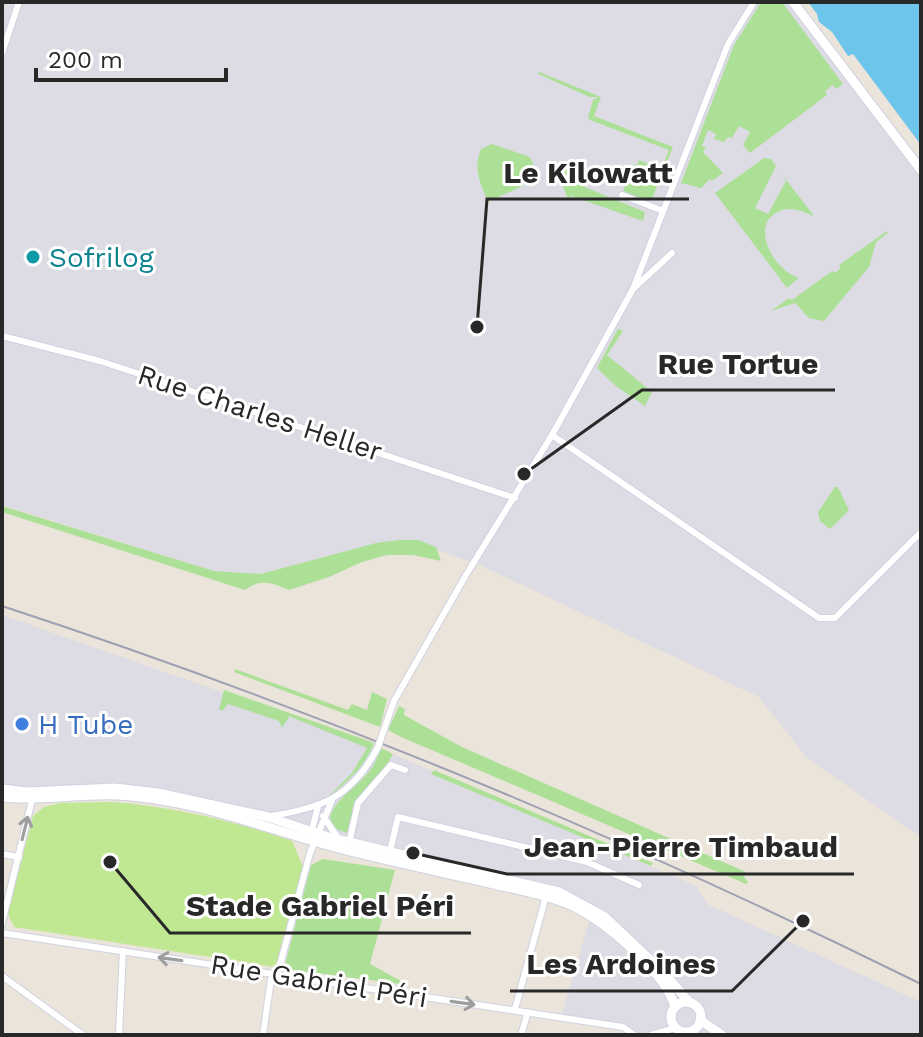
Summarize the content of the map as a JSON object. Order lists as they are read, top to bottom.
{
  "streets": {
    "street": ["Rue Charles Heller", "Rue Gabriel Péri"]
  },
  "places": [
    "Sofrilog",
    "Le Kilowatt",
    "Rue Tortue",
    "H Tube",
    "Jean-Pierre Timbaud",
    "Stade Gabriel Péri",
    "Les Ardoines"
  ],
  "scale_bar": "200 m"
}
